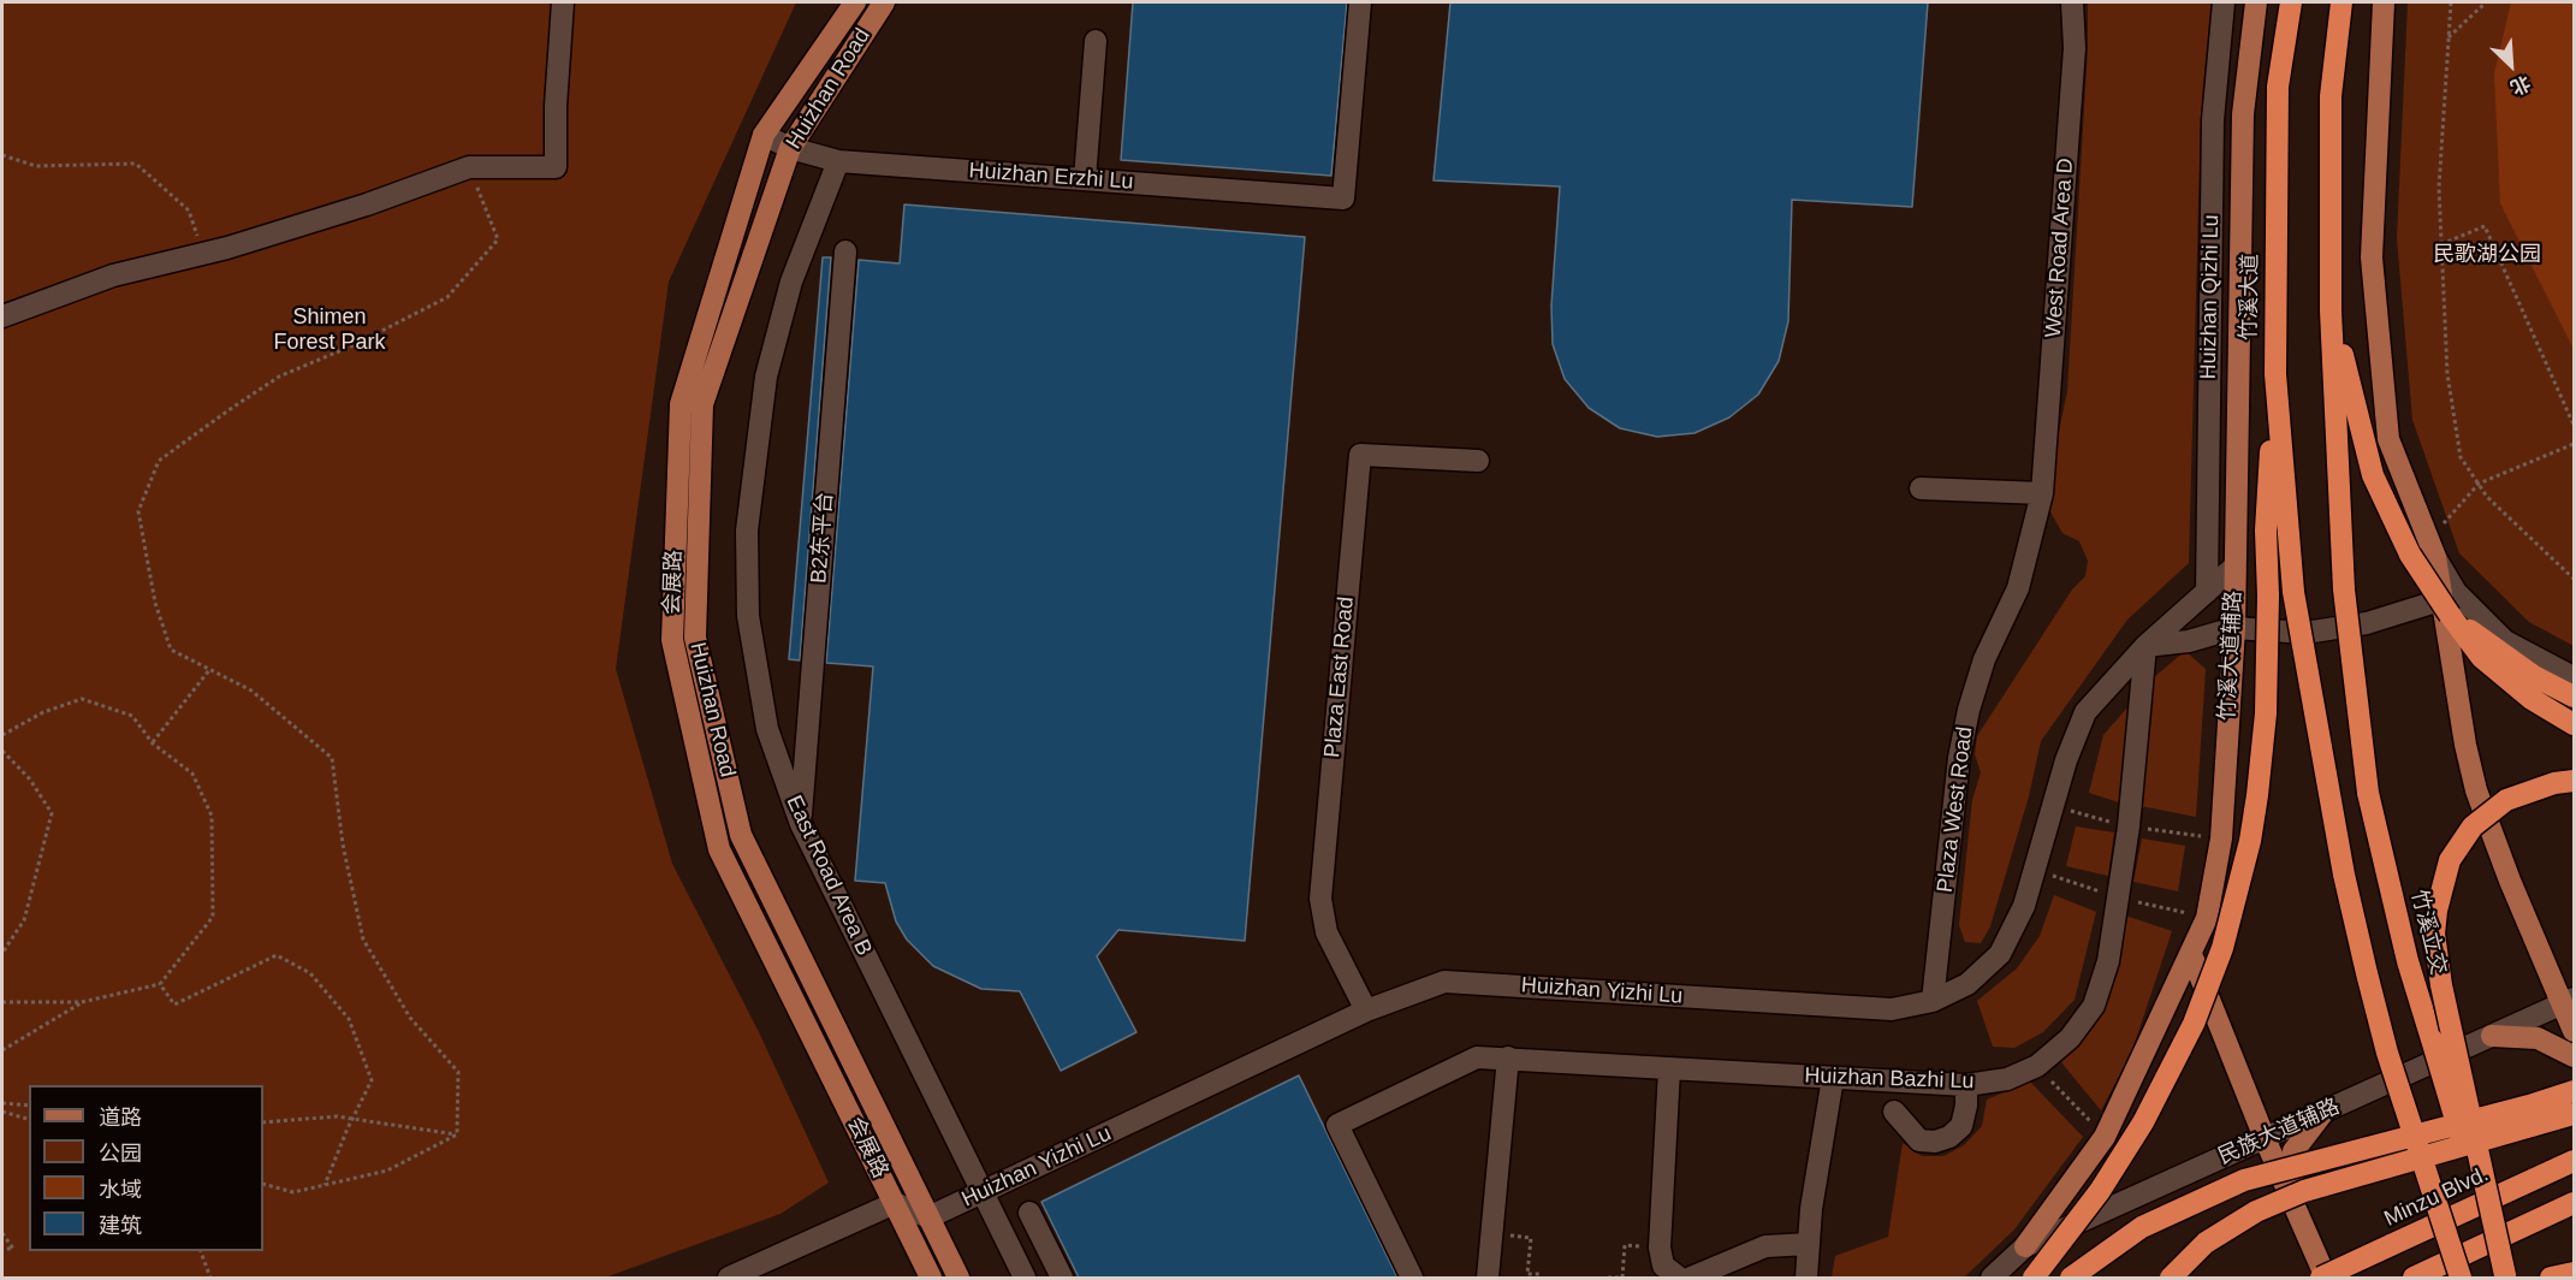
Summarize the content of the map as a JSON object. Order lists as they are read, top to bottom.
{
  "streets": {
    "highway": ["竹溪大道", "竹溪立交", "Minzu Blvd."],
    "main road": ["Huizhan Road", "会展路", "竹溪大道辅路"],
    "street": [
      "Huizhan Erzhi Lu",
      "West Road Area D",
      "Huizhan Qizhi Lu",
      "B2东平台",
      "Plaza East Road",
      "Plaza West Road",
      "East Road Area B",
      "Huizhan Yizhi Lu",
      "Huizhan Bazhi Lu",
      "民族大道辅路"
    ]
  },
  "crossings": [
    ["Huizhan Road", "Huizhan Erzhi Lu"],
    ["Huizhan Road", "Huizhan Yizhi Lu"],
    ["Huizhan Erzhi Lu", "会展路"],
    ["Huizhan Erzhi Lu", "East Road Area B"],
    ["West Road Area D", "Plaza West Road"],
    ["Huizhan Qizhi Lu", "Huizhan Yizhi Lu"],
    ["B2东平台", "East Road Area B"],
    ["竹溪大道辅路", "Huizhan Yizhi Lu"],
    ["竹溪大道辅路", "民族大道辅路"],
    ["Plaza East Road", "Huizhan Yizhi Lu"],
    ["Plaza West Road", "Huizhan Yizhi Lu"],
    ["East Road Area B", "Huizhan Yizhi Lu"],
    ["Huizhan Yizhi Lu", "Huizhan Bazhi Lu"]
  ],
  "parks": ["民歌湖公园", "Shimen Forest Park"],
  "legend": [
    "道路",
    "公园",
    "水域",
    "建筑"
  ],
  "north": "bottom right"
}
